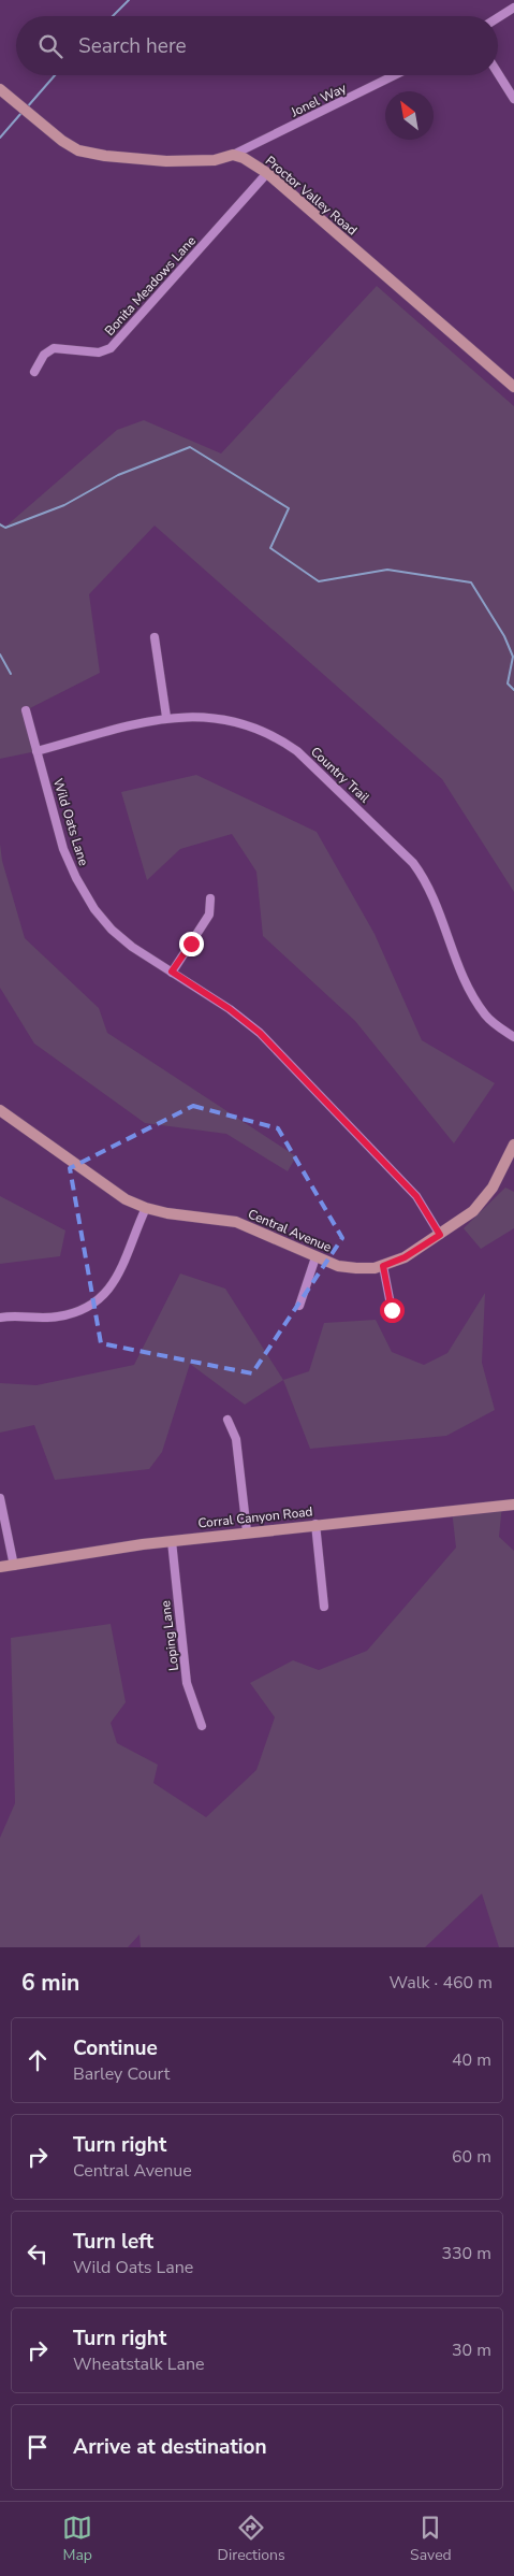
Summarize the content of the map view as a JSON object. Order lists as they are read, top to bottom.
{
  "streets": {
    "street": [
      "Jonel Way",
      "Proctor Valley Road",
      "Bonita Meadows Lane",
      "Country Trail",
      "Wild Oats Lane",
      "Central Avenue",
      "Corral Canyon Road",
      "Loping Lane"
    ]
  },
  "crossings": [
    ["Jonel Way", "Proctor Valley Road"],
    ["Proctor Valley Road", "Bonita Meadows Lane"],
    ["Country Trail", "Wild Oats Lane"],
    ["Wild Oats Lane", "Central Avenue"],
    ["Corral Canyon Road", "Loping Lane"]
  ],
  "north": "top left",
  "page": {
    "search": "Search here",
    "heading": ["6 min", "Walk · 460 m"],
    "list": [
      ["Continue", "Barley Court", "40 m"],
      ["Turn right", "Central Avenue", "60 m"],
      ["Turn left", "Wild Oats Lane", "330 m"],
      ["Turn right", "Wheatstalk Lane", "30 m"],
      "Arrive at destination"
    ],
    "nav": ["Map", "Directions", "Saved"]
  }
}
